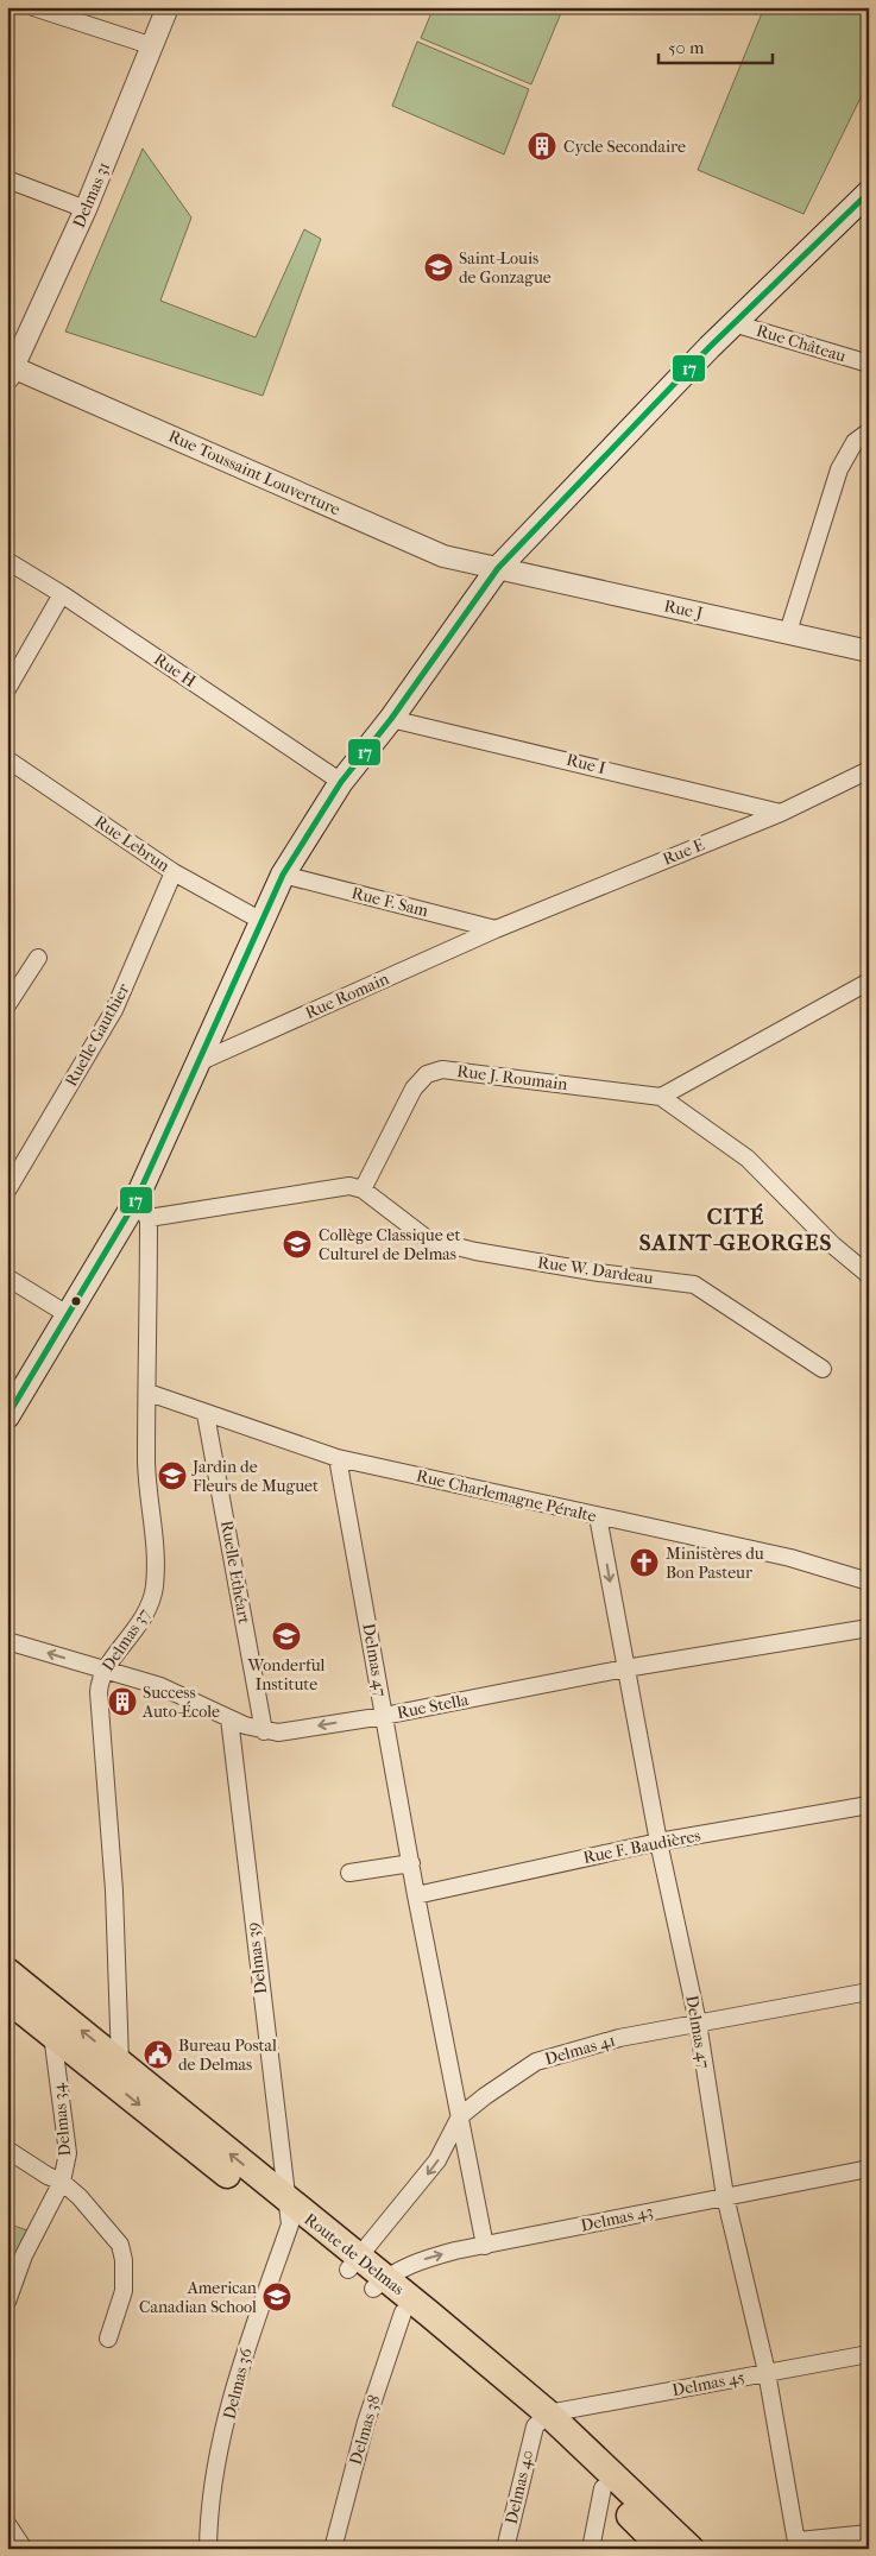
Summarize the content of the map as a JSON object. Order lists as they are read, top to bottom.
{
  "streets": {
    "main road": ["Route de Delmas"],
    "street": [
      "Delmas 31",
      "Rue Château",
      "Rue Toussaint Louverture",
      "Rue J",
      "Rue H",
      "Rue I",
      "Rue Lebrun",
      "Rue E",
      "Rue F. Sam",
      "Rue Romain",
      "Ruelle Gauthier",
      "Rue J. Roumain",
      "Rue W. Dardeau",
      "Rue Charlemagne Péralte",
      "Ruelle Ethéart",
      "Delmas 37",
      "Delmas 47",
      "Rue Stella",
      "Rue F. Baudières",
      "Delmas 39",
      "Delmas 41",
      "Delmas 34",
      "Delmas 43",
      "Delmas 36",
      "Delmas 45",
      "Delmas 38",
      "Delmas 40"
    ]
  },
  "crossings": [
    ["Delmas 31", "Rue Toussaint Louverture"],
    ["Rue Toussaint Louverture", "Rue J"],
    ["Rue I", "Rue E"],
    ["Rue Lebrun", "Ruelle Gauthier"],
    ["Rue E", "Rue F. Sam"],
    ["Rue E", "Rue Romain"],
    ["Rue F. Sam", "Rue Romain"],
    ["Rue J. Roumain", "Rue W. Dardeau"],
    ["Rue Charlemagne Péralte", "Ruelle Ethéart"],
    ["Rue Charlemagne Péralte", "Delmas 37"],
    ["Rue Charlemagne Péralte", "Delmas 47"],
    ["Ruelle Ethéart", "Rue Stella"],
    ["Delmas 37", "Rue Stella"],
    ["Delmas 37", "Route de Delmas"],
    ["Delmas 47", "Rue Stella"],
    ["Delmas 47", "Rue F. Baudières"],
    ["Delmas 47", "Delmas 41"],
    ["Delmas 47", "Delmas 43"],
    ["Delmas 47", "Delmas 45"],
    ["Rue Stella", "Delmas 39"],
    ["Delmas 39", "Route de Delmas"],
    ["Delmas 39", "Delmas 36"],
    ["Delmas 41", "Route de Delmas"],
    ["Delmas 34", "Route de Delmas"],
    ["Delmas 43", "Route de Delmas"],
    ["Route de Delmas", "Delmas 36"],
    ["Route de Delmas", "Delmas 45"],
    ["Route de Delmas", "Delmas 38"],
    ["Route de Delmas", "Delmas 40"],
    ["Delmas 45", "Delmas 40"]
  ],
  "districts": ["CITÉ SAINT-GEORGES"],
  "places": {
    "building": ["Cycle Secondaire", "Success Auto-École"],
    "school or university": [
      "Saint-Louis de Gonzague",
      "Collège Classique et Culturel de Delmas",
      "Jardin de Fleurs de Muguet",
      "Wonderful Institute",
      "American Canadian School"
    ],
    "church": ["Ministères du Bon Pasteur"],
    "public building": ["Bureau Postal de Delmas"]
  },
  "lines": ["transit line 17"],
  "scale_bar": "50 m"
}
